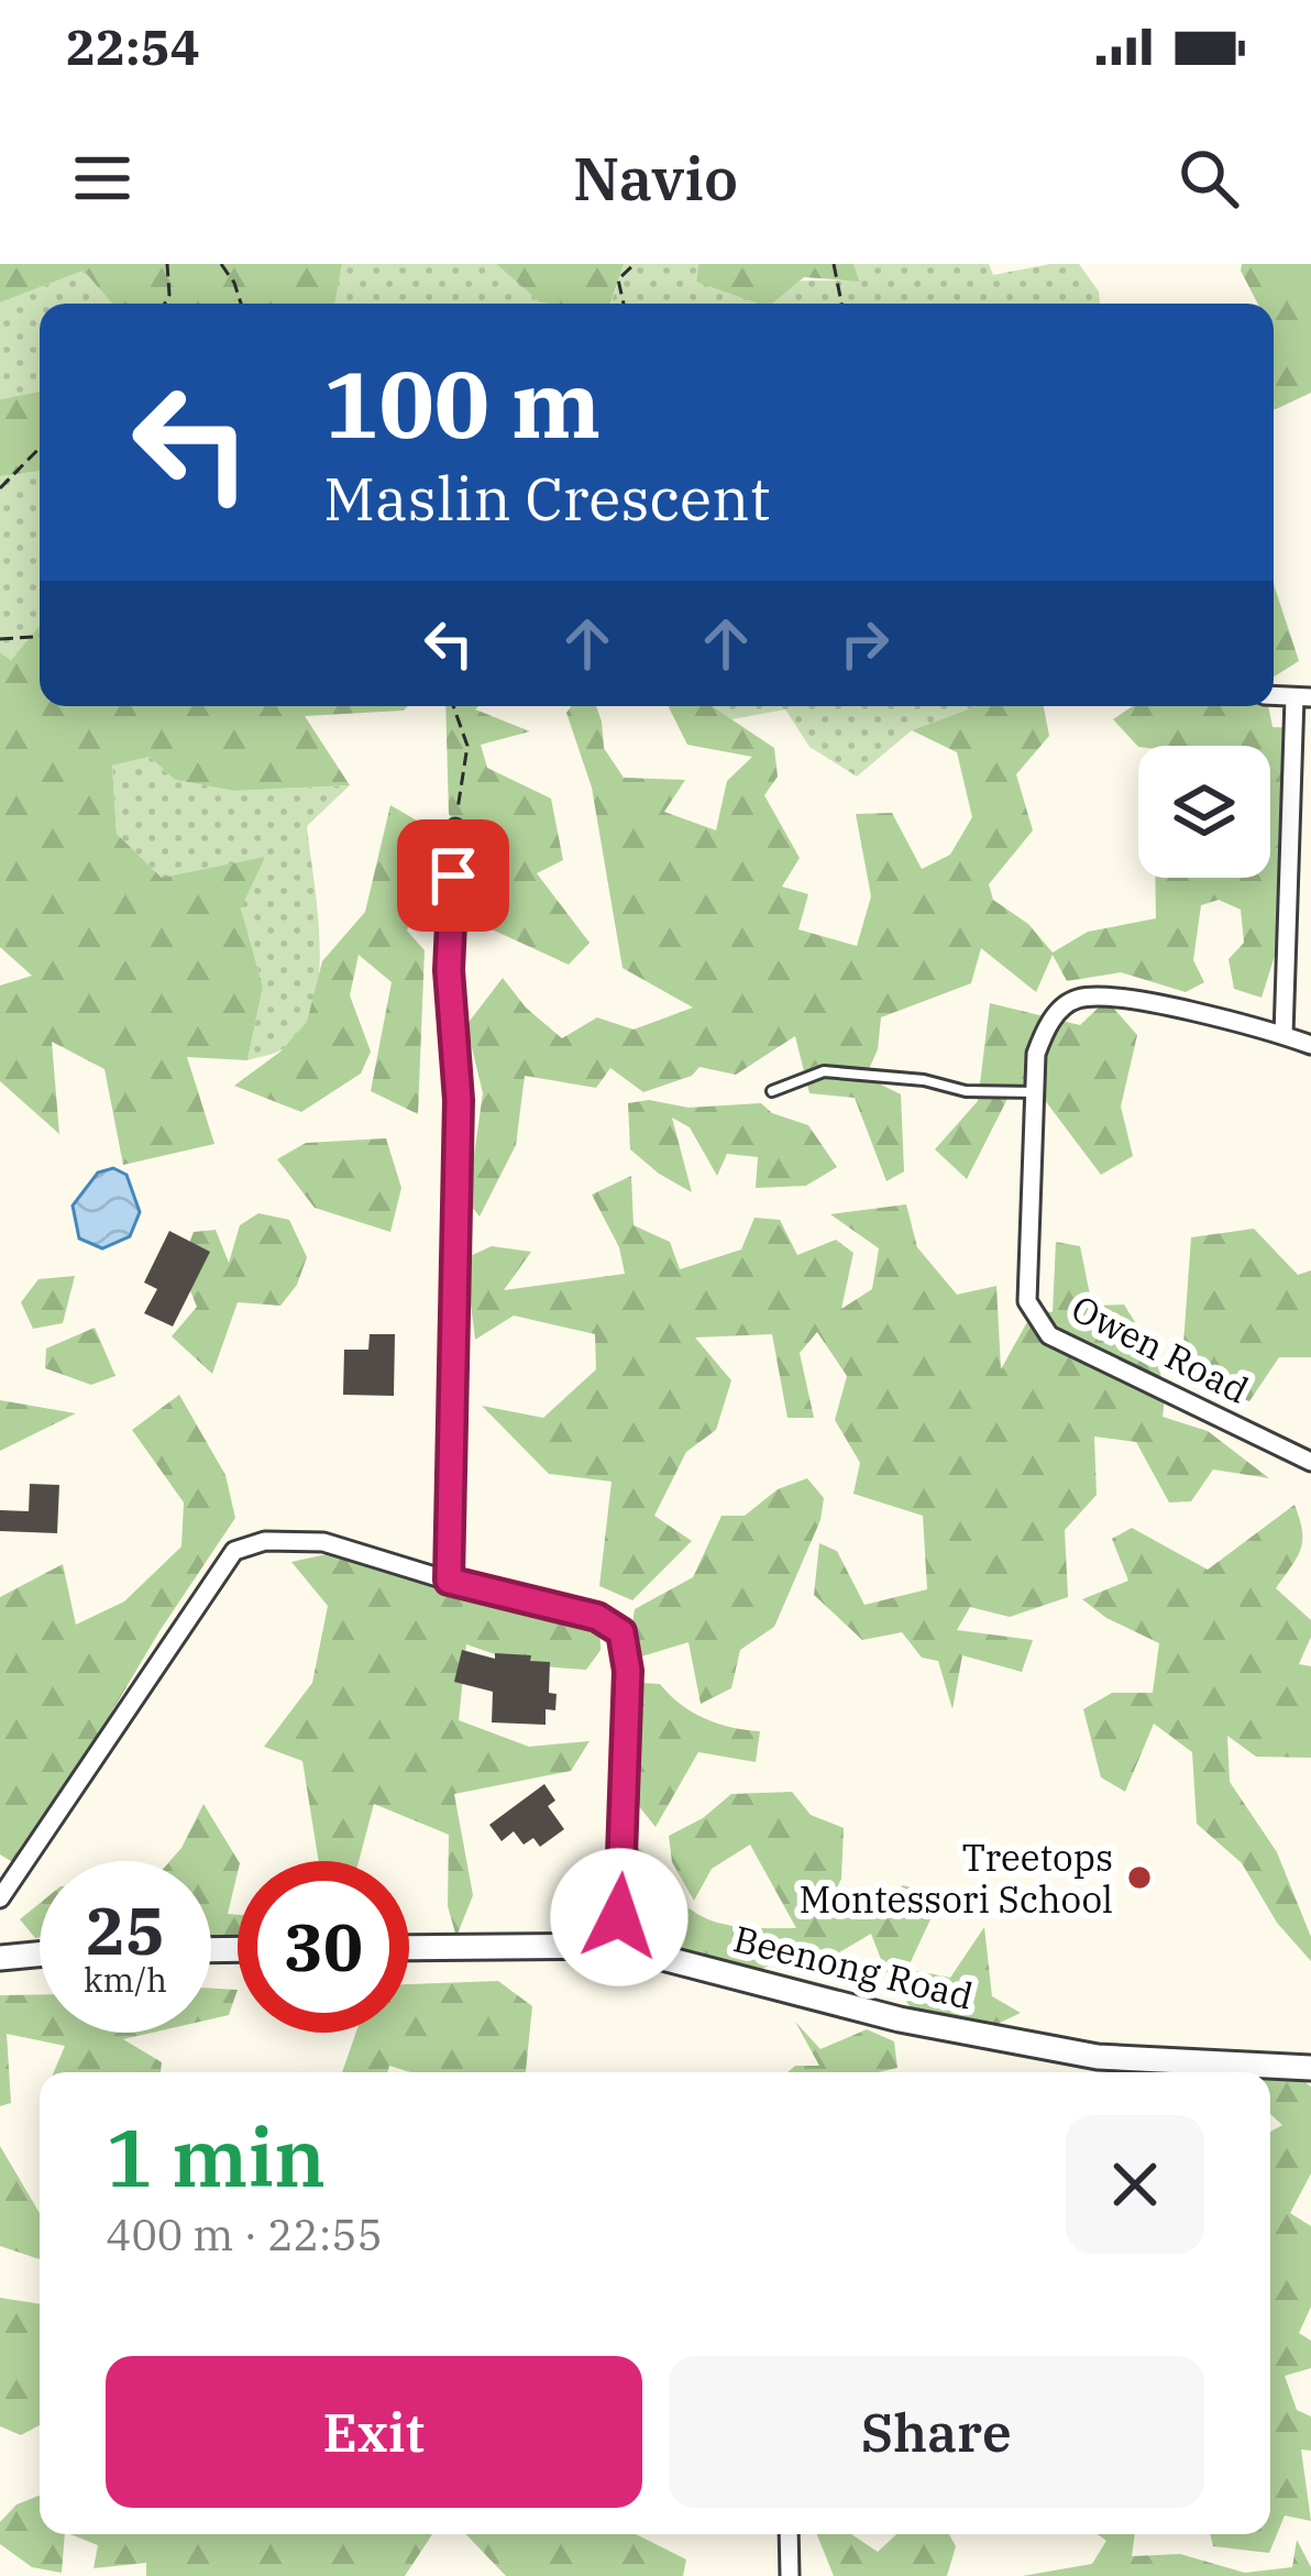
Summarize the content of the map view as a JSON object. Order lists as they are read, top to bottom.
{
  "streets": {
    "street": ["Owen Road", "Beenong Road"]
  },
  "places": ["Treetops Montessori School"],
  "page": {
    "status": "22:54",
    "header": "Navio",
    "turn": ["100 m", "Maslin Crescent"],
    "speed": "25 km/h",
    "limit": "30",
    "heading": ["1 min", "400 m · 22:55"],
    "buttons": ["Exit", "Share"]
  }
}
